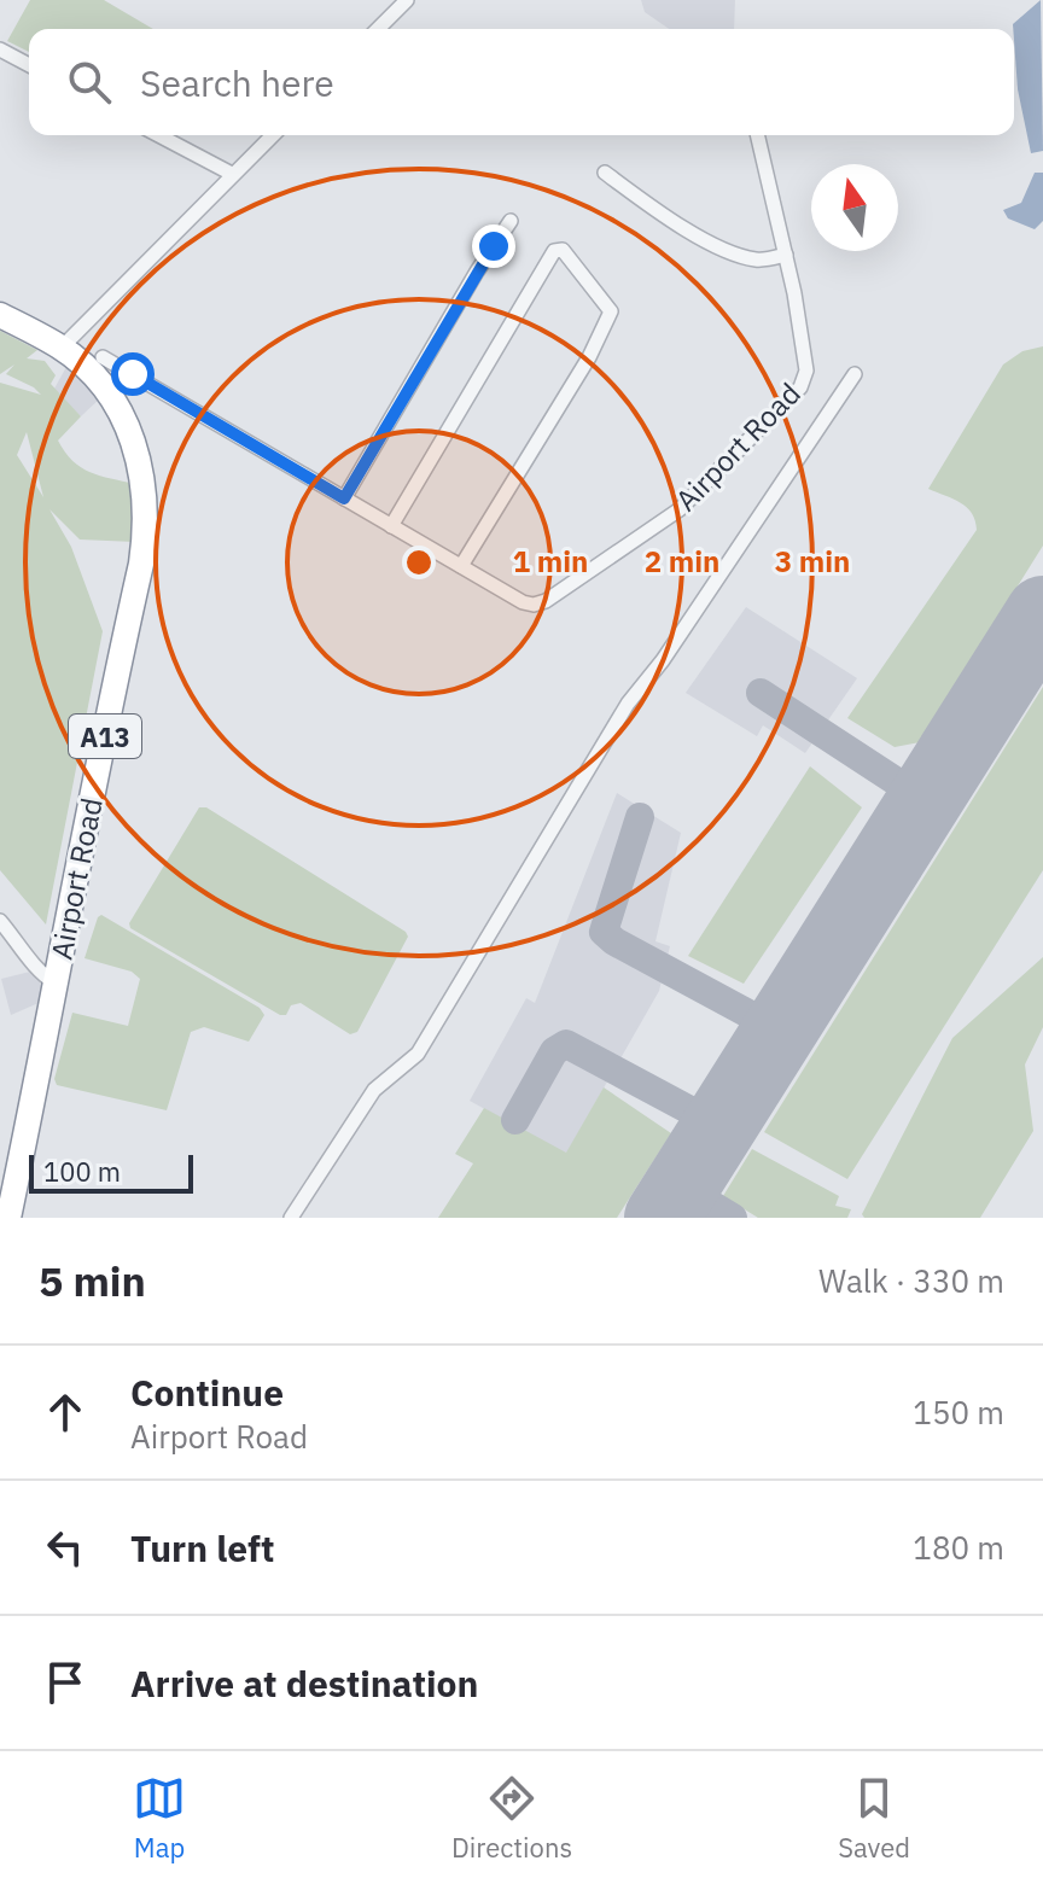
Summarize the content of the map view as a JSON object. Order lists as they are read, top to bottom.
{
  "streets": {
    "highway": ["Airport Road", "A13"]
  },
  "scale_bar": "100 m",
  "north": "top",
  "page": {
    "search": "Search here",
    "scale": "100 m",
    "heading": ["5 min", "Walk · 330 m"],
    "list": [
      ["Continue", "Airport Road", "150 m"],
      ["Turn left", "180 m"],
      "Arrive at destination"
    ],
    "nav": ["Map", "Directions", "Saved"]
  },
  "rings": ["1 min", "2 min", "3 min"]
}
